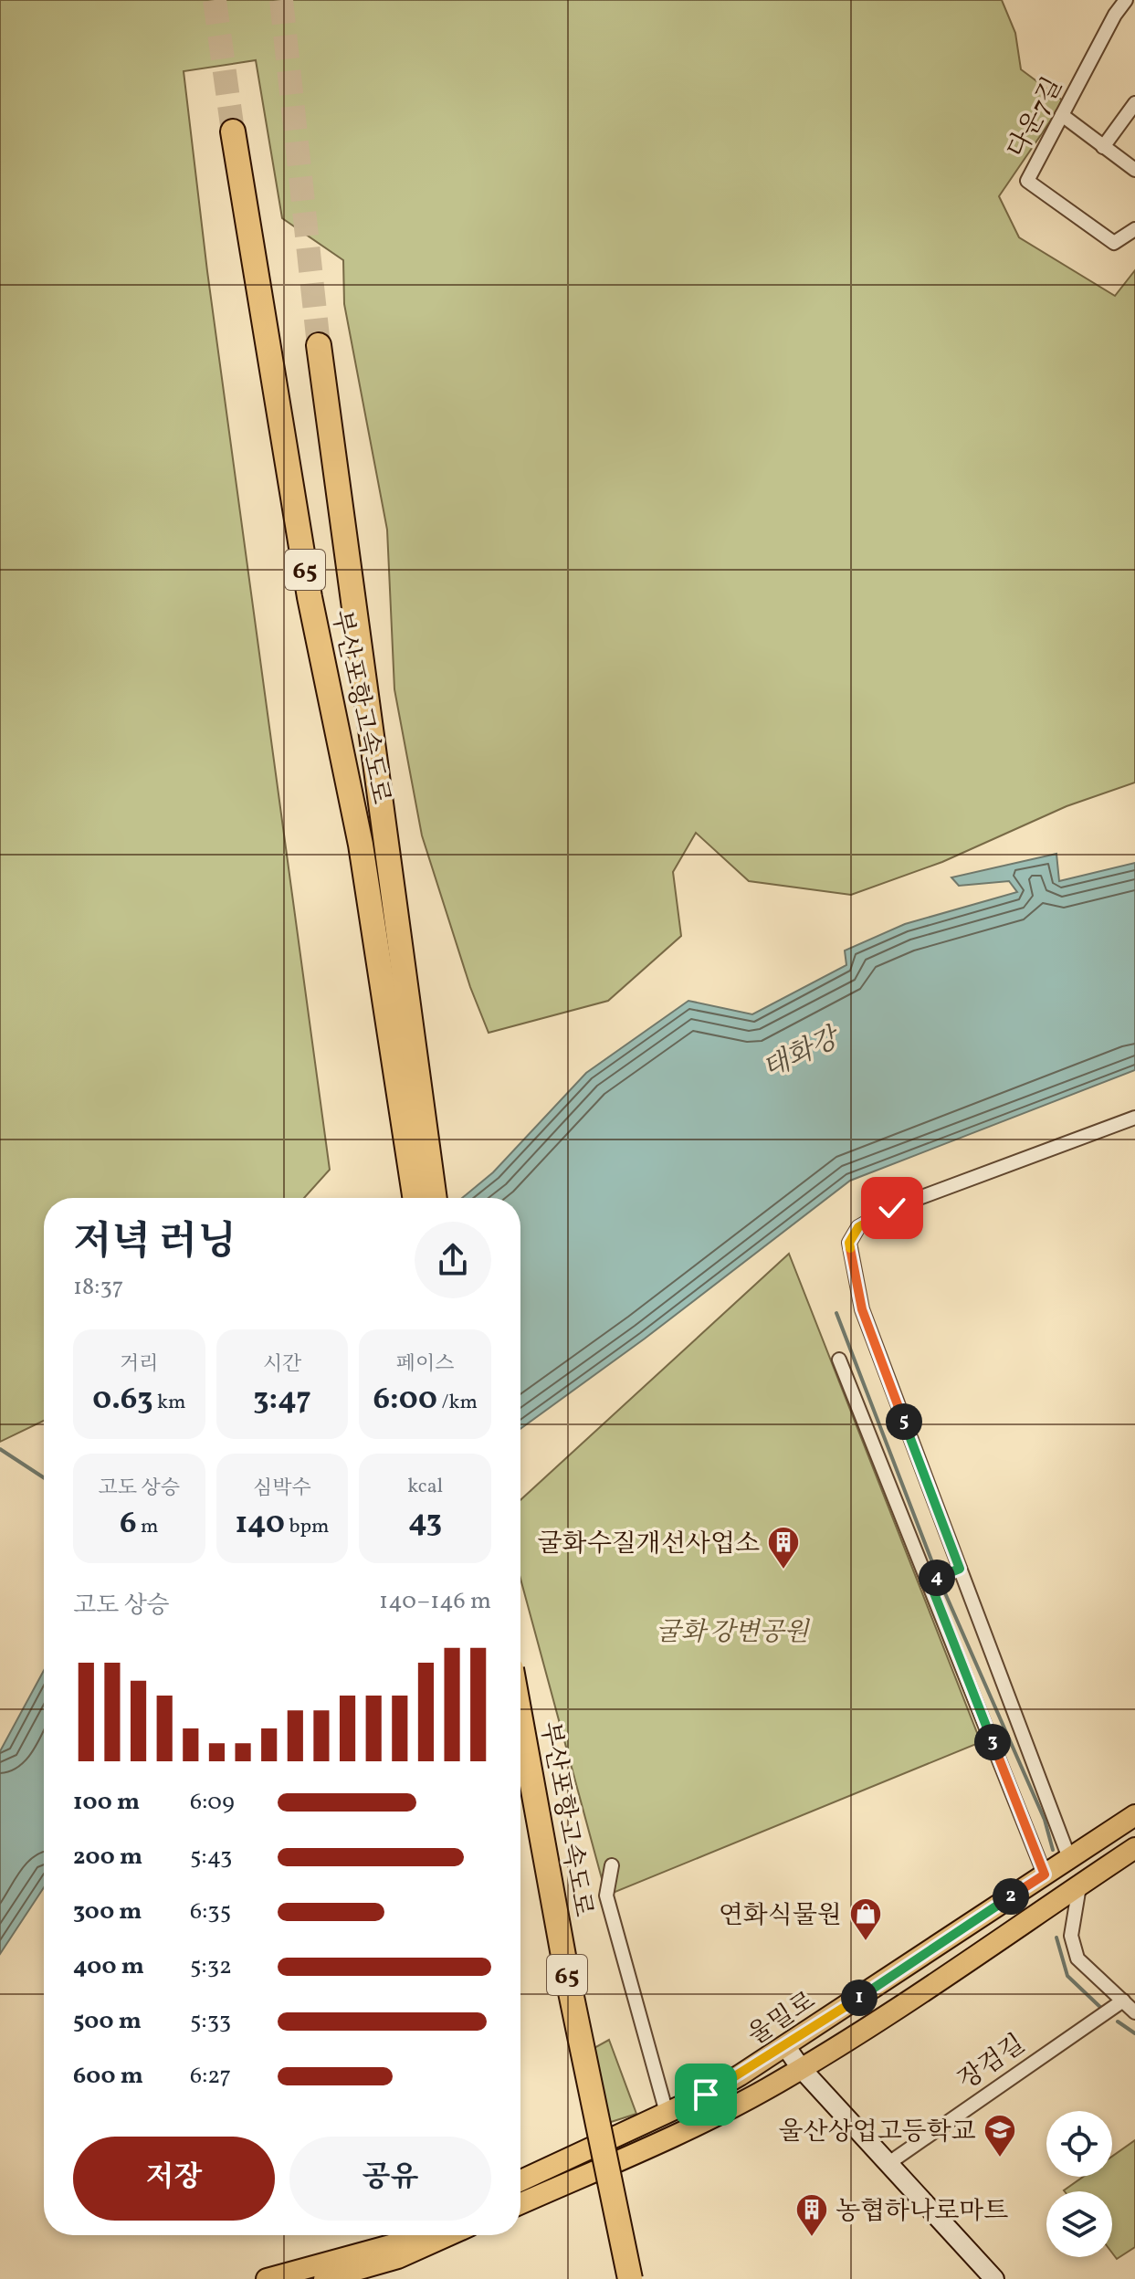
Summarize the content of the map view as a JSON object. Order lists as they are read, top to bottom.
{
  "streets": {
    "highway": ["65", "부산포항고속도로"],
    "main road": ["울밀로"],
    "street": ["다운7길", "장검길"]
  },
  "water": ["태화강"],
  "parks": ["굴화 강변공원"],
  "places": {
    "building": ["굴화수질개선사업소", "농협하나로마트"],
    "shop": ["연화식물원"],
    "school or university": ["울산상업고등학교"]
  },
  "page": {
    "heading": ["저녁 러닝", "18:37"],
    "stats": [
      ["거리", "0.63 km"],
      ["시간", "3:47"],
      ["페이스", "6:00 /km"],
      ["고도 상승", "6 m"],
      ["심박수", "140 bpm"],
      ["kcal", "43"]
    ],
    "pins": [
      "5",
      "4",
      "3",
      "2",
      "1"
    ],
    "chart": ["고도 상승", "140–146 m"],
    "list": [
      {
        "name": "100 m",
        "note": "6:09"
      },
      {
        "name": "200 m",
        "note": "5:43"
      },
      {
        "name": "300 m",
        "note": "6:35"
      },
      {
        "name": "400 m",
        "note": "5:32"
      },
      {
        "name": "500 m",
        "note": "5:33"
      },
      {
        "name": "600 m",
        "note": "6:27"
      }
    ],
    "buttons": ["저장", "공유"]
  }
}
